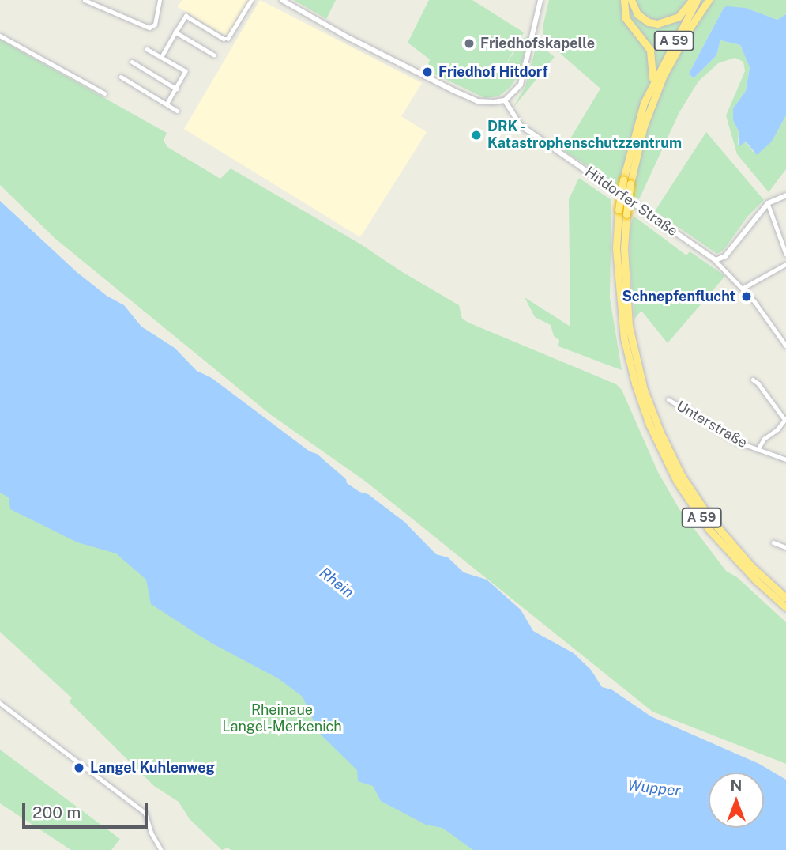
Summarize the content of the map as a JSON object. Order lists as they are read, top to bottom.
{
  "streets": {
    "highway": ["A 59"],
    "street": ["Hitdorfer Straße", "Unterstraße"]
  },
  "water": ["Rhein", "Wupper"],
  "parks": ["Rheinaue Langel-Merkenich"],
  "places": [
    "Friedhofskapelle",
    "Friedhof Hitdorf",
    "DRK - Katastrophenschutzzentrum",
    "Schnepfenflucht",
    "Langel Kuhlenweg"
  ],
  "scale_bar": "200 m",
  "north": "top"
}
